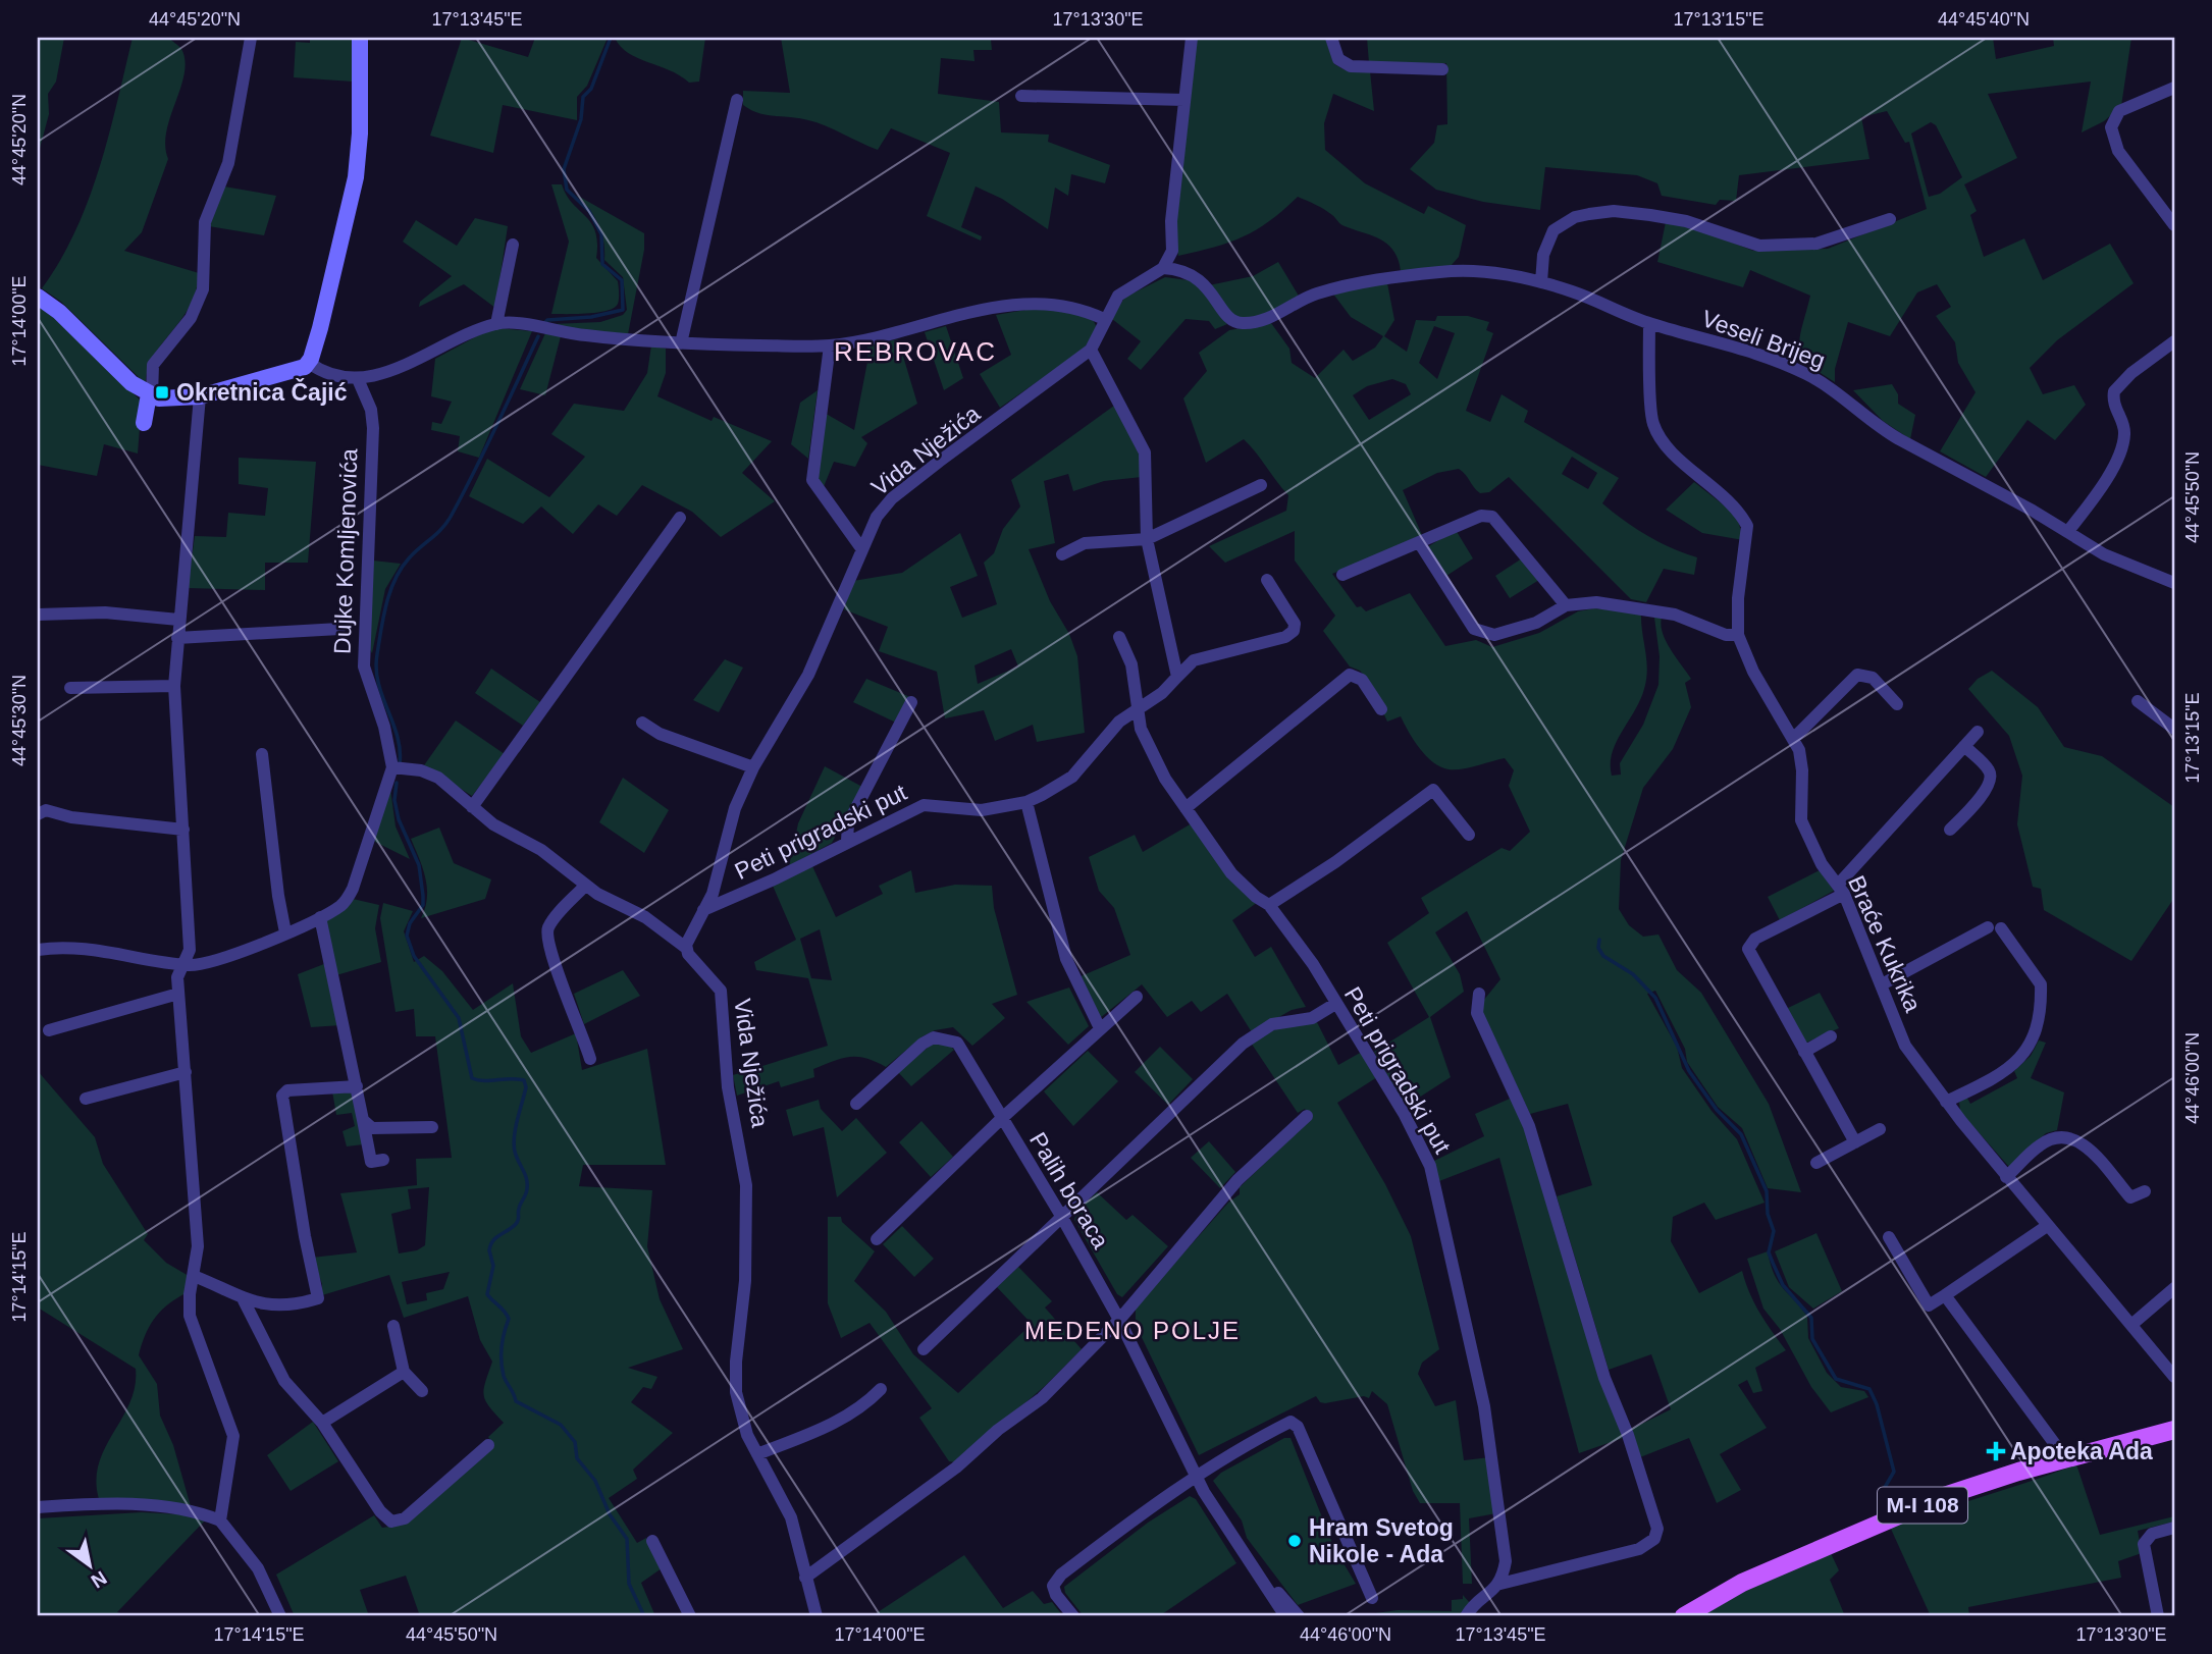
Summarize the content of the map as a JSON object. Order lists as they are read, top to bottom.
{
  "streets": {
    "main road": ["M-I 108"],
    "street": [
      "Veseli Brijeg",
      "Vida Nježića",
      "Dujke Komljenovića",
      "Peti prigradski put",
      "Braće Kukrika",
      "Palih boraca"
    ]
  },
  "crossings": [
    ["Veseli Brijeg", "Braće Kukrika"],
    ["Vida Nježića", "Peti prigradski put"]
  ],
  "districts": ["REBROVAC", "MEDENO POLJE"],
  "places": {
    "transit": ["Okretnica Čajić"],
    "health": ["Apoteka Ada"],
    "other": ["Hram Svetog Nikole - Ada"]
  },
  "north": "bottom right",
  "coordinates": [
    "44°45'20\"N",
    "17°13'45\"E",
    "17°13'30\"E",
    "17°13'15\"E",
    "44°45'40\"N",
    "17°14'00\"E",
    "44°45'50\"N",
    "44°45'30\"N",
    "44°46'00\"N",
    "17°14'15\"E"
  ]
}
